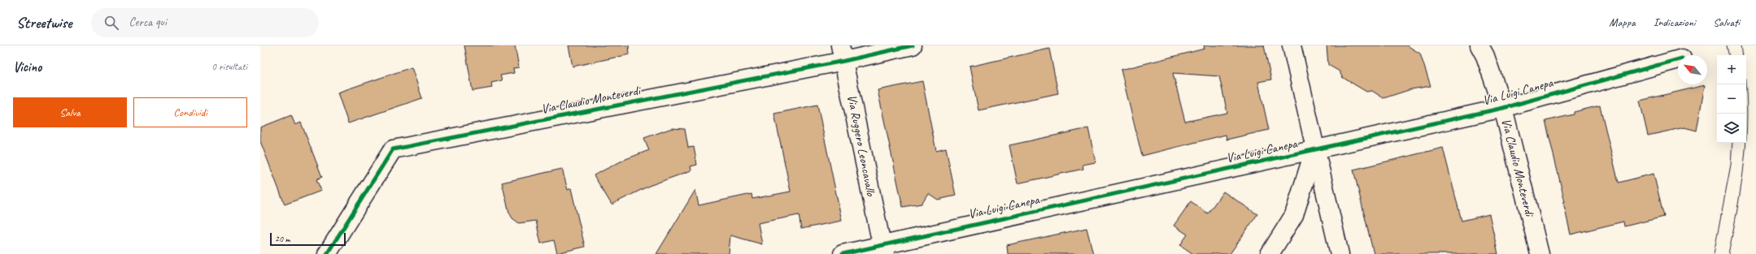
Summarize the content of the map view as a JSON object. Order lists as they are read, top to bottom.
{
  "streets": {
    "street": ["Via Luigi Canepa", "Via Claudio Monteverdi", "Via Ruggero Leoncavallo"]
  },
  "crossings": [
    ["Via Luigi Canepa", "Via Claudio Monteverdi"],
    ["Via Luigi Canepa", "Via Ruggero Leoncavallo"],
    ["Via Claudio Monteverdi", "Via Ruggero Leoncavallo"]
  ],
  "scale_bar": "20 m",
  "north": "top left",
  "page": {
    "header": "Streetwise",
    "search": "Cerca qui",
    "nav": ["Mappa", "Indicazioni", "Salvati"],
    "heading": ["Vicino", "0 risultati"],
    "map_buttons": ["+", "−"],
    "buttons": ["Salva", "Condividi"],
    "scale": "20 m"
  }
}
